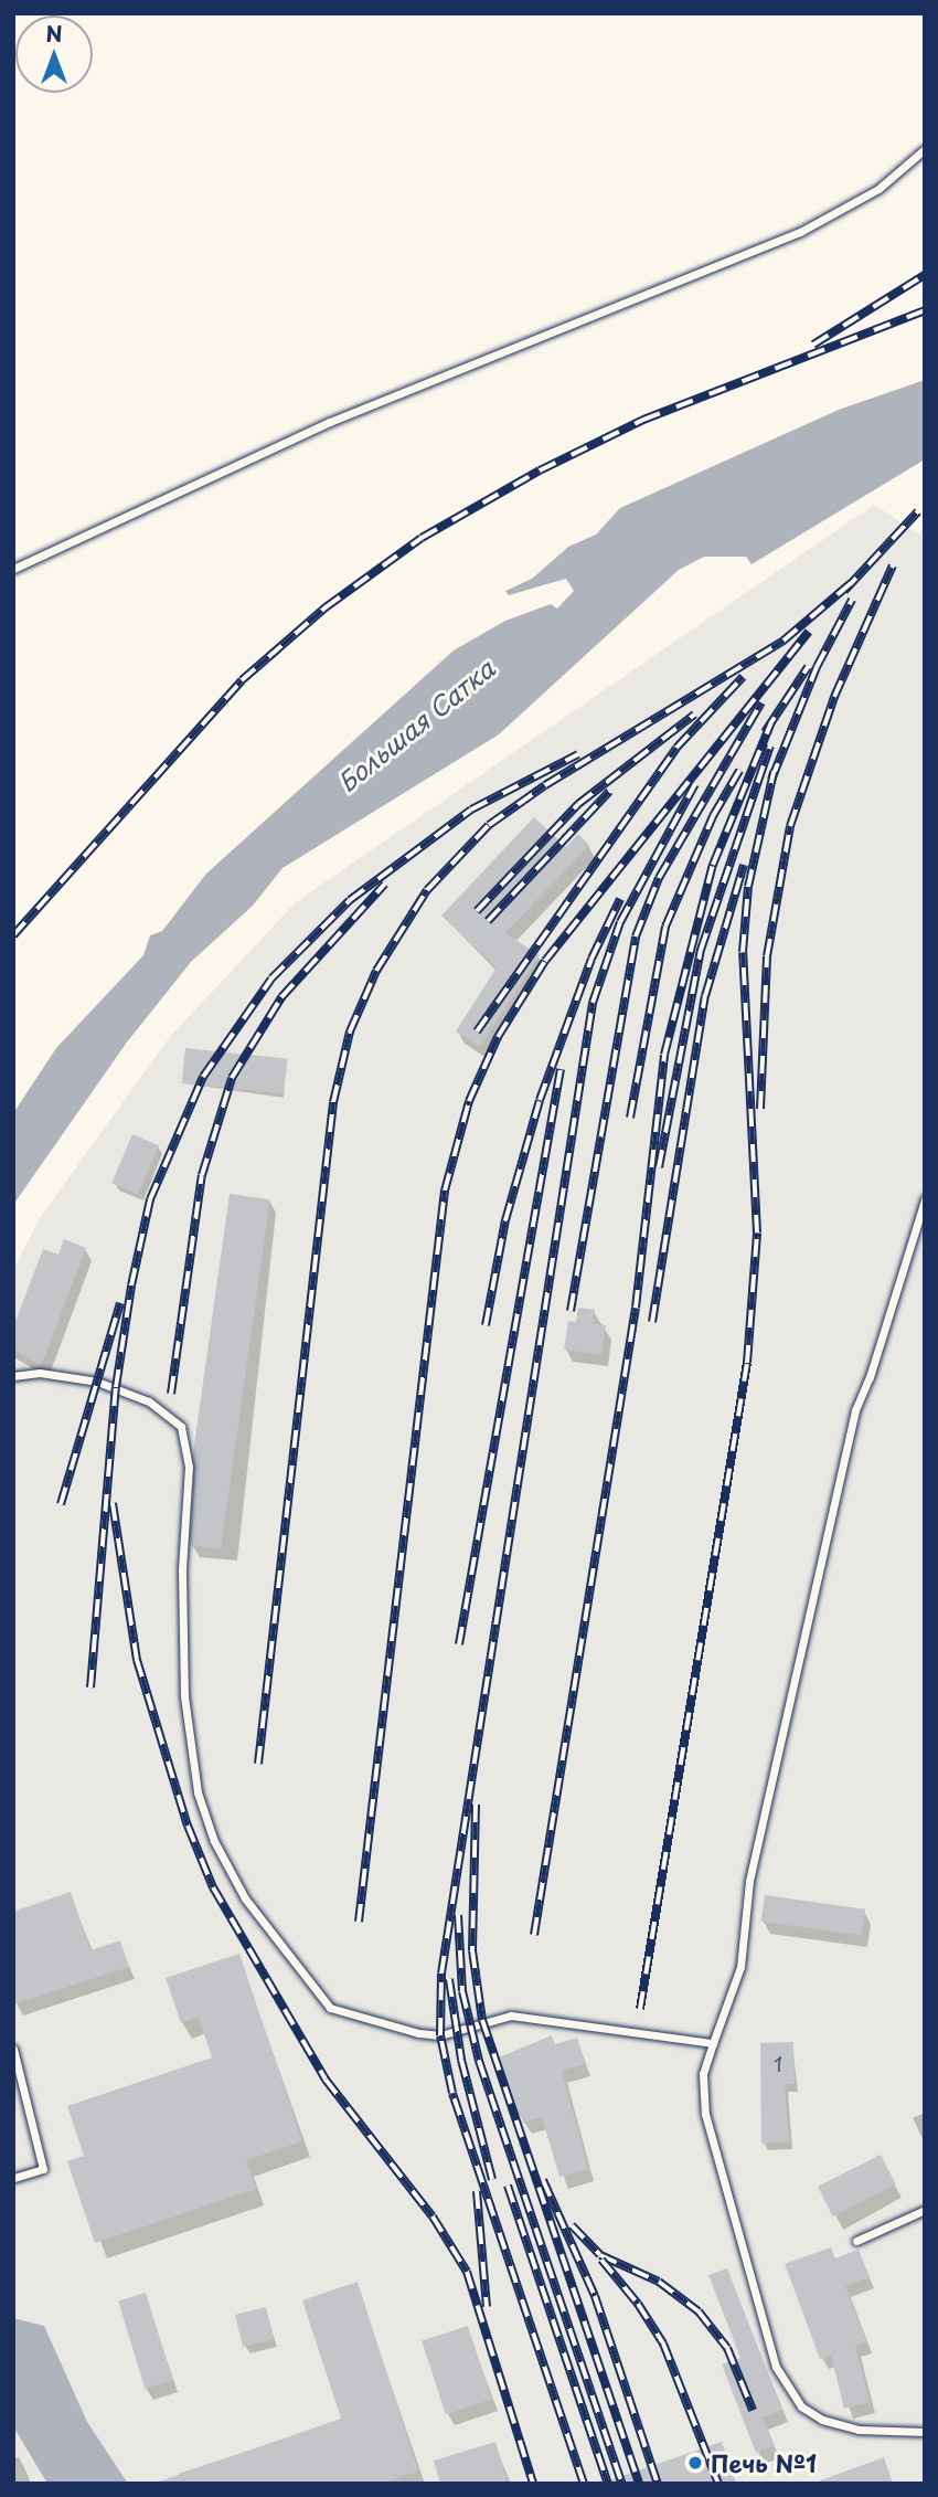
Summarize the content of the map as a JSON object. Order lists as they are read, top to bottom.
{
  "water": ["Большая Сатка"],
  "places": ["Печь №1"],
  "house_numbers": ["1"],
  "north": "top"
}
